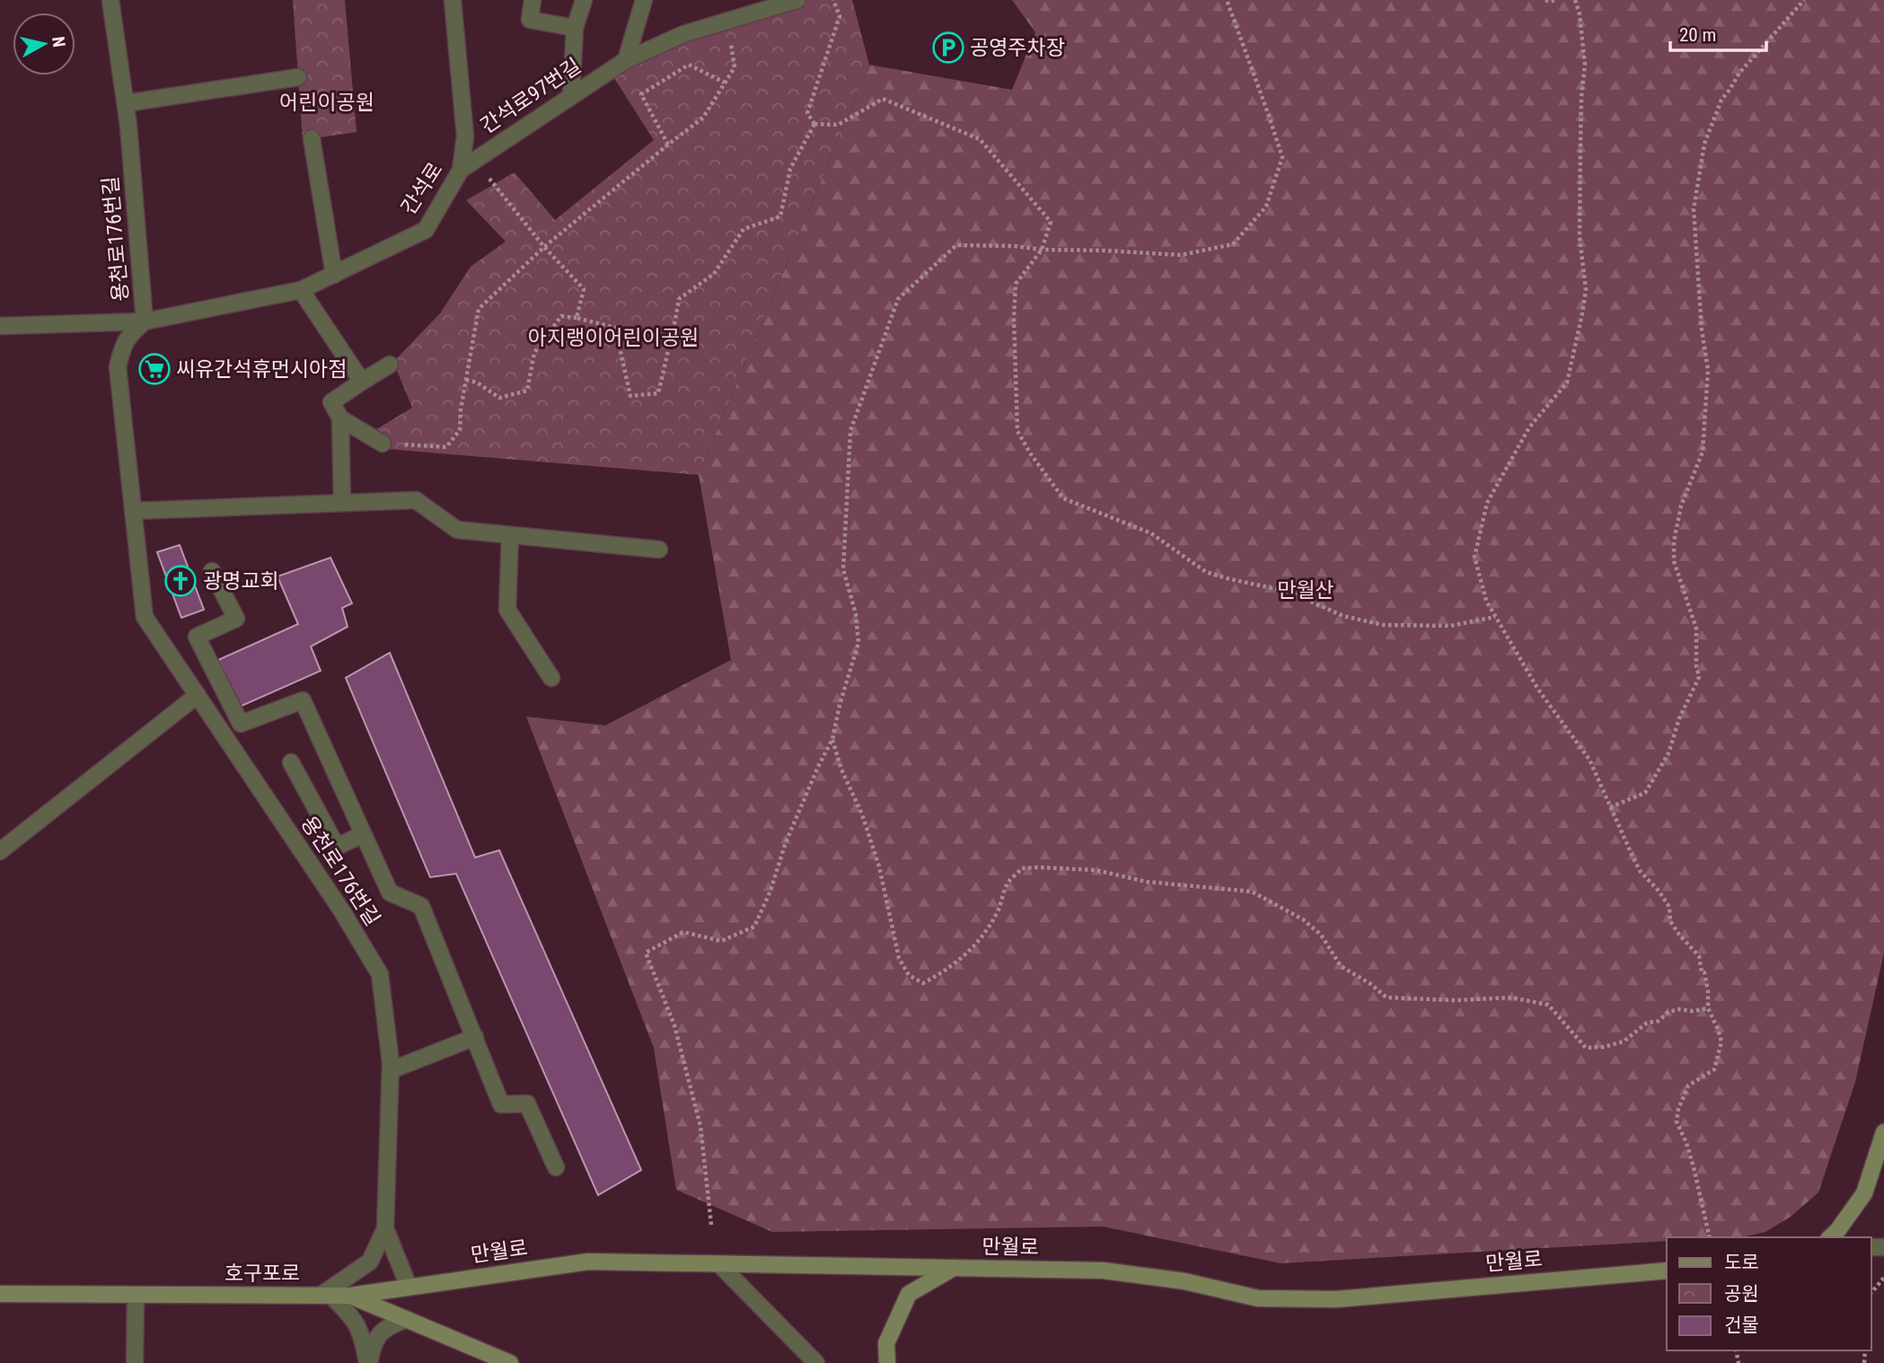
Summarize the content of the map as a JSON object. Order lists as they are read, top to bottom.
{
  "streets": {
    "street": [
      "간석로97번길",
      "간석로",
      "용천로176번길",
      "만월로",
      "호구포로"
    ]
  },
  "crossings": [
    ["간석로97번길", "간석로"],
    ["간석로", "용천로176번길"],
    ["용천로176번길", "만월로"],
    ["만월로", "호구포로"]
  ],
  "parks": ["어린이공원", "아지랭이어린이공원", "만월산"],
  "places": {
    "parking": ["공영주차장"],
    "supermarket": ["씨유간석휴먼시아점"],
    "church": ["광명교회"]
  },
  "legend": ["도로", "공원", "건물"],
  "scale_bar": "20 m",
  "north": "right"
}
